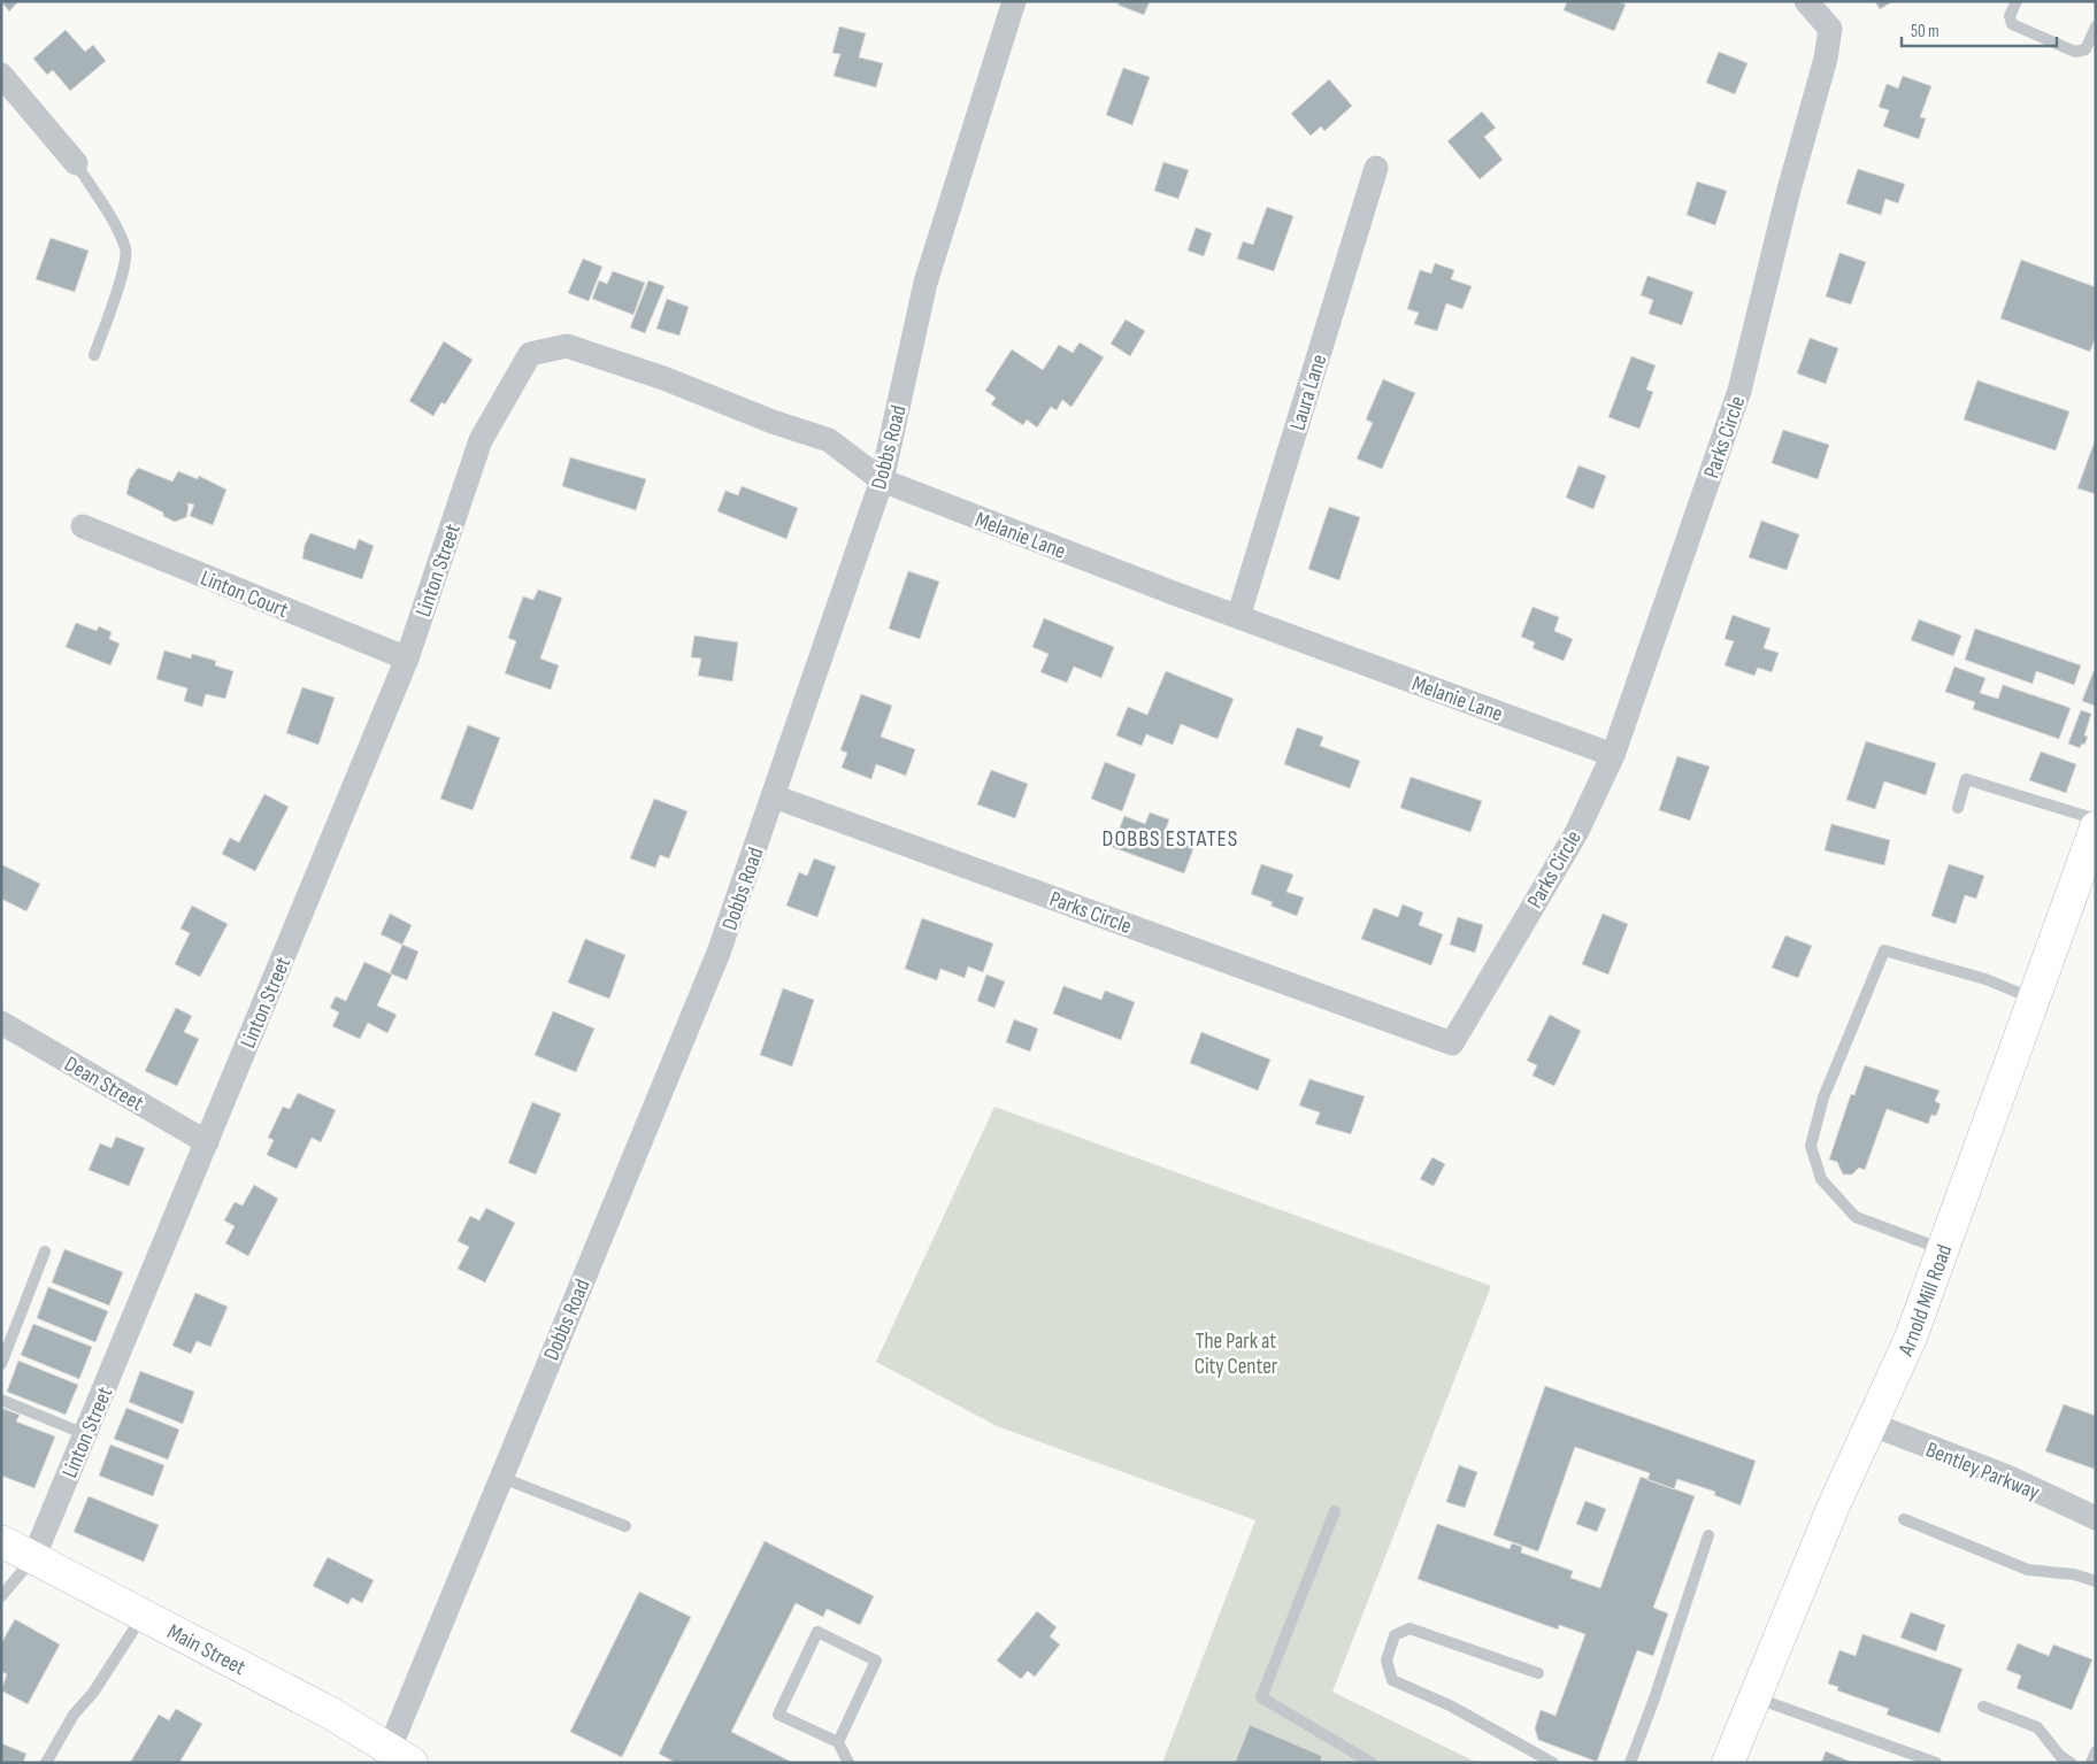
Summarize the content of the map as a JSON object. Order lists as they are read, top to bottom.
{
  "streets": {
    "main road": ["Arnold Mill Road", "Main Street"],
    "street": [
      "Laura Lane",
      "Parks Circle",
      "Dobbs Road",
      "Melanie Lane",
      "Linton Street",
      "Linton Court",
      "Dean Street",
      "Bentley Parkway"
    ]
  },
  "crossings": [
    ["Laura Lane", "Melanie Lane"],
    ["Parks Circle", "Dobbs Road"],
    ["Parks Circle", "Melanie Lane"],
    ["Dobbs Road", "Melanie Lane"],
    ["Dobbs Road", "Main Street"],
    ["Melanie Lane", "Linton Street"],
    ["Linton Street", "Linton Court"],
    ["Linton Street", "Dean Street"],
    ["Linton Street", "Main Street"],
    ["Arnold Mill Road", "Bentley Parkway"]
  ],
  "districts": ["DOBBS ESTATES"],
  "parks": ["The Park at City Center"],
  "scale_bar": "50 m"
}
